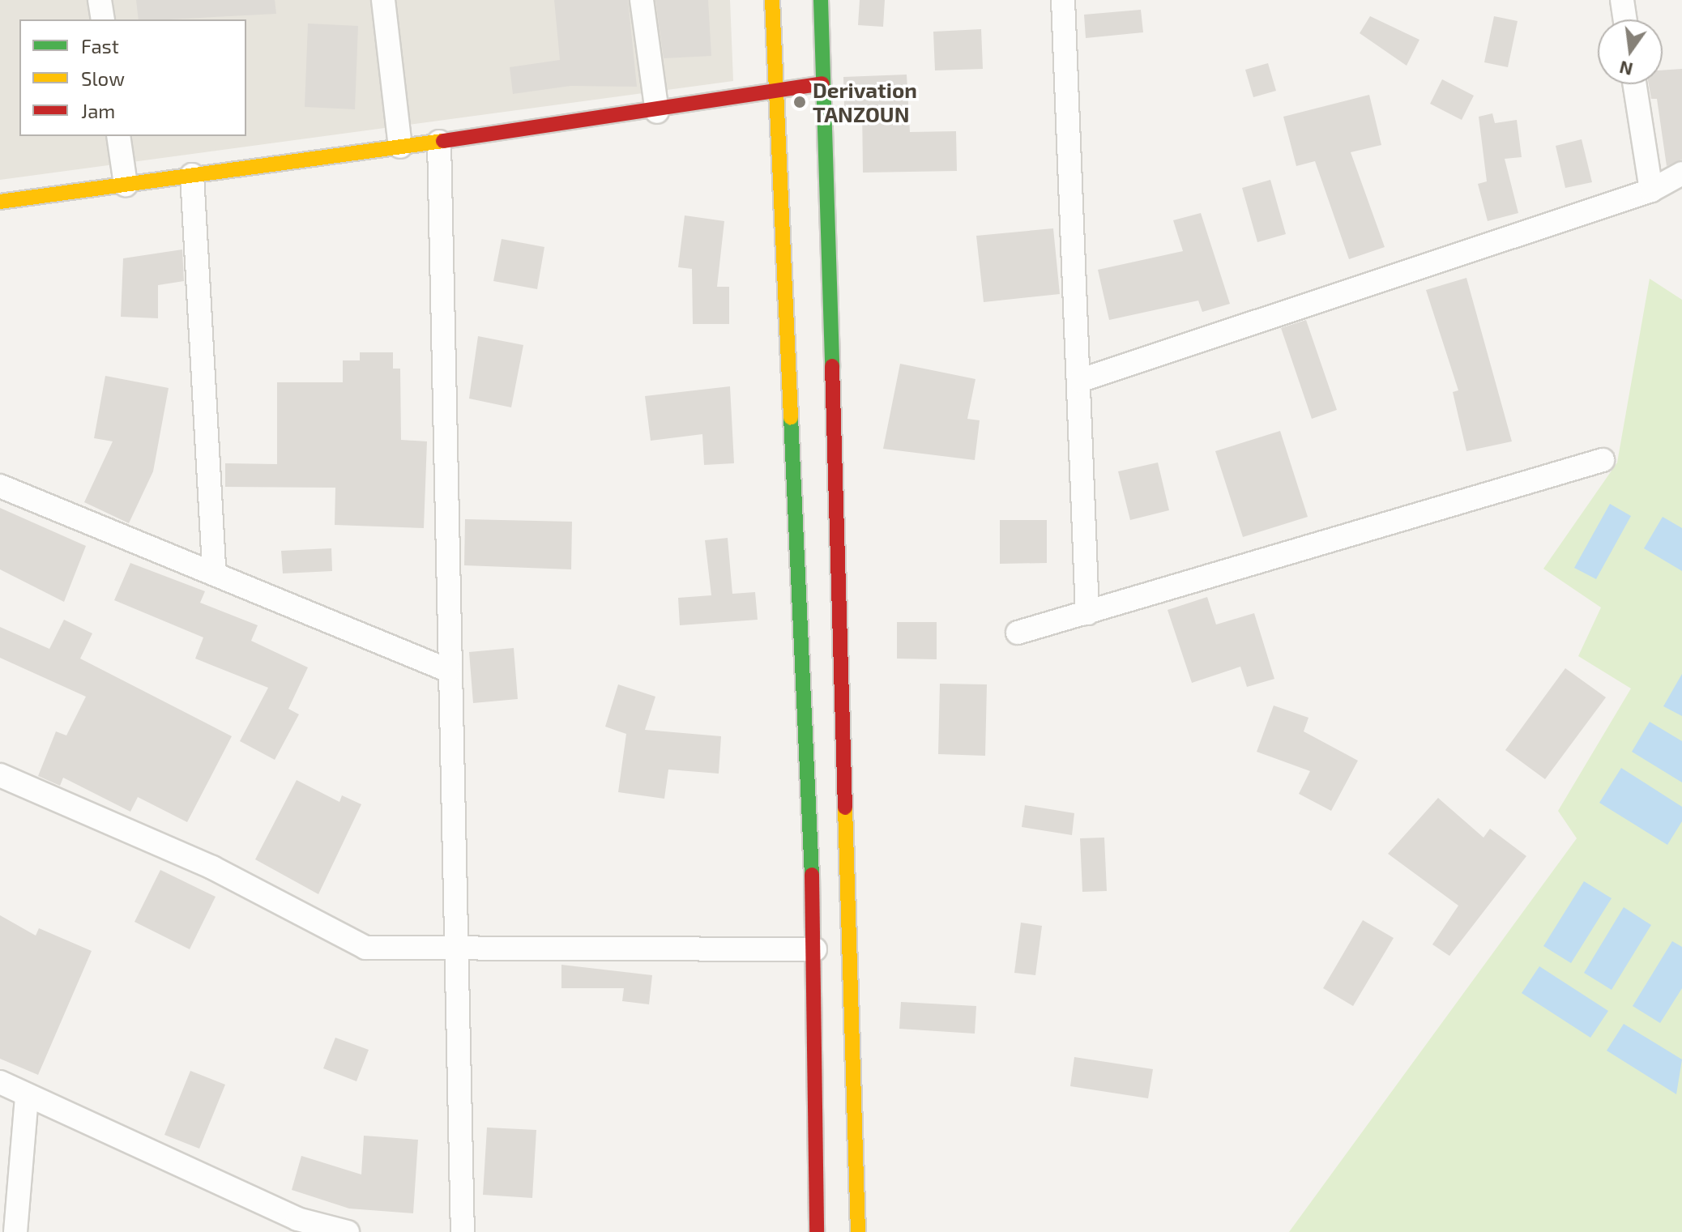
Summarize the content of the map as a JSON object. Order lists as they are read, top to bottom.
{
  "places": ["Derivation TANZOUN"],
  "legend": ["Fast", "Slow", "Jam"],
  "north": "bottom"
}
